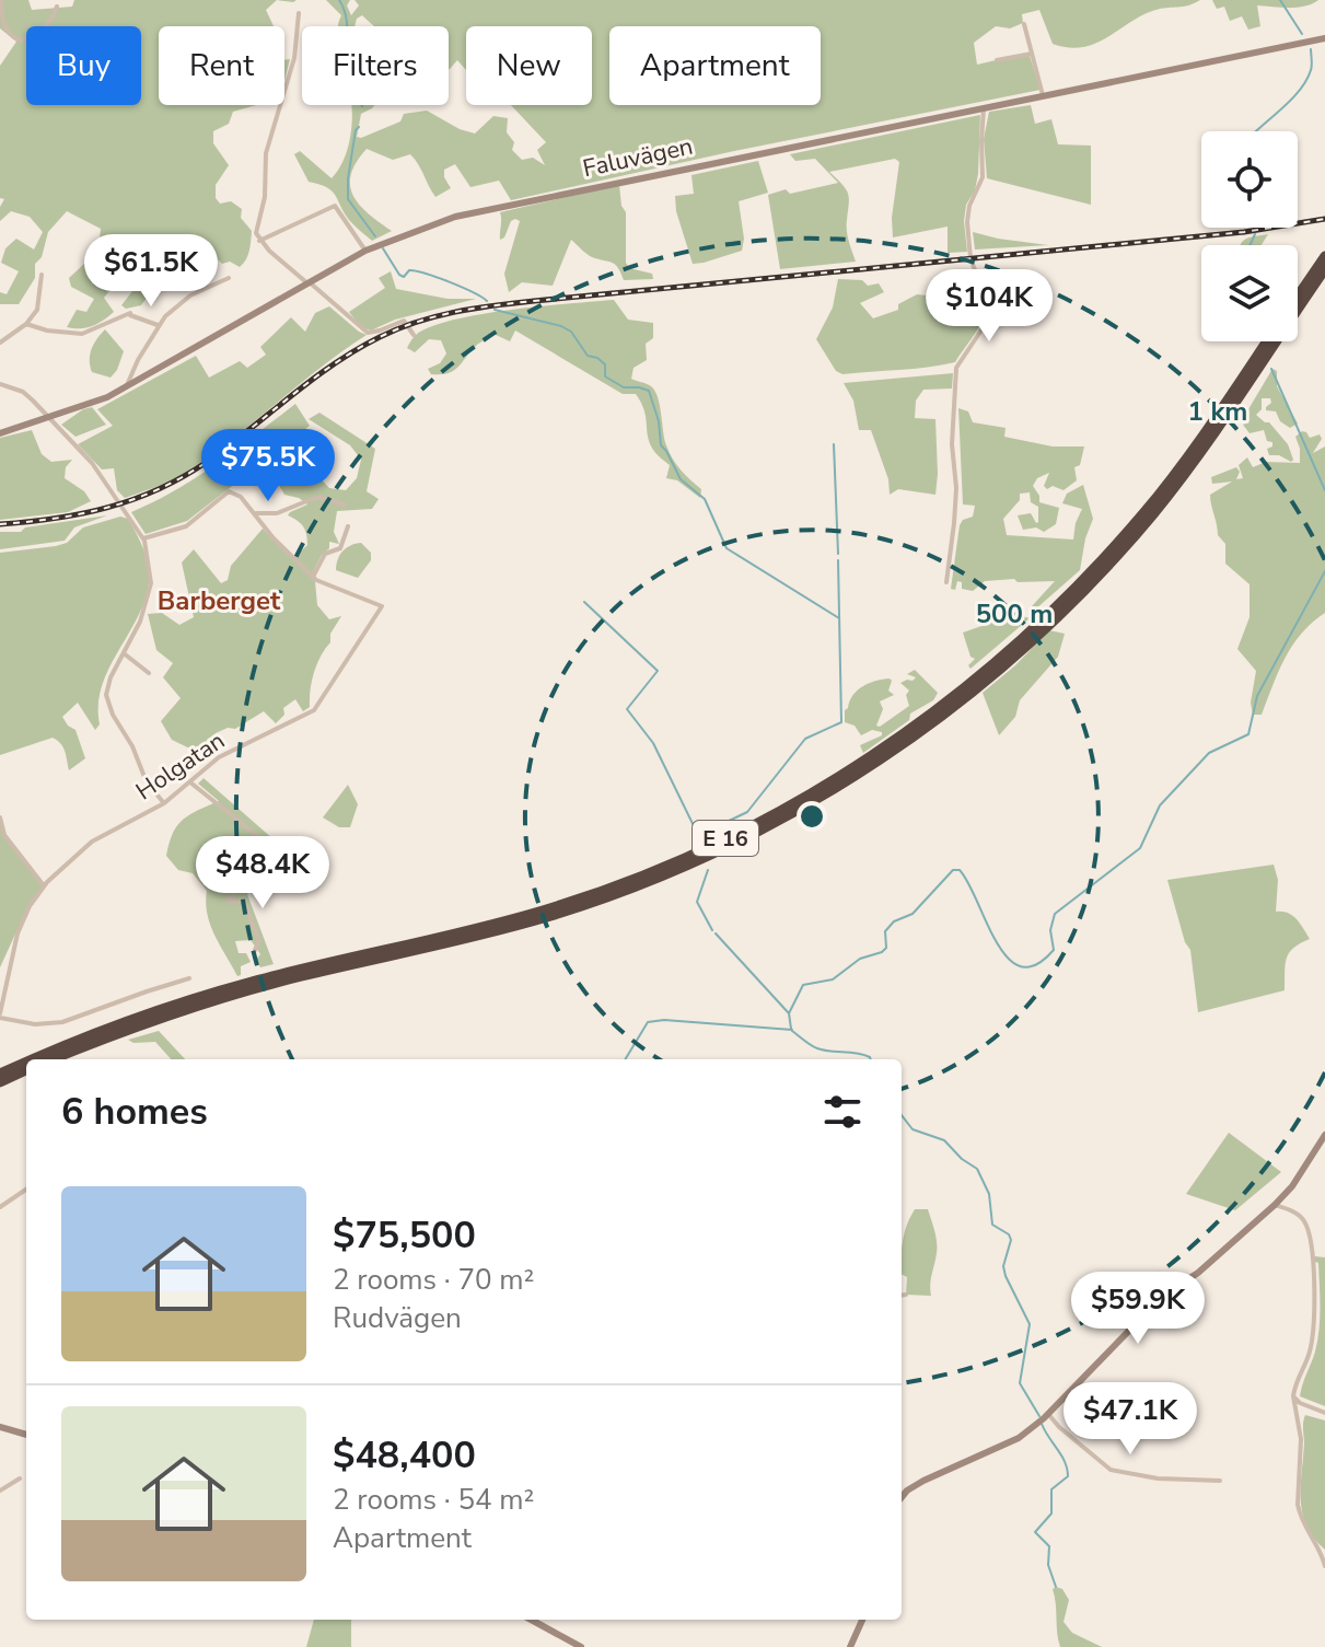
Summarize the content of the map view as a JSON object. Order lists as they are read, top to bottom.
{
  "streets": {
    "highway": ["E 16"],
    "street": ["Faluvägen", "Holgatan"]
  },
  "districts": ["Barberget"],
  "page": {
    "chip": [
      "Buy",
      "Rent",
      "Filters",
      "New",
      "Apartment"
    ],
    "price": [
      "$61.5K",
      "$104K",
      "$75.5K",
      "$48.4K",
      "$59.9K",
      "$47.1K"
    ],
    "heading": "6 homes",
    "list": [
      {
        "name": "$75,500",
        "note": "2 rooms · 70 m² · Rudvägen"
      },
      {
        "name": "$48,400",
        "note": "2 rooms · 54 m² · Apartment"
      }
    ]
  },
  "rings": ["1 km", "500 m"]
}
